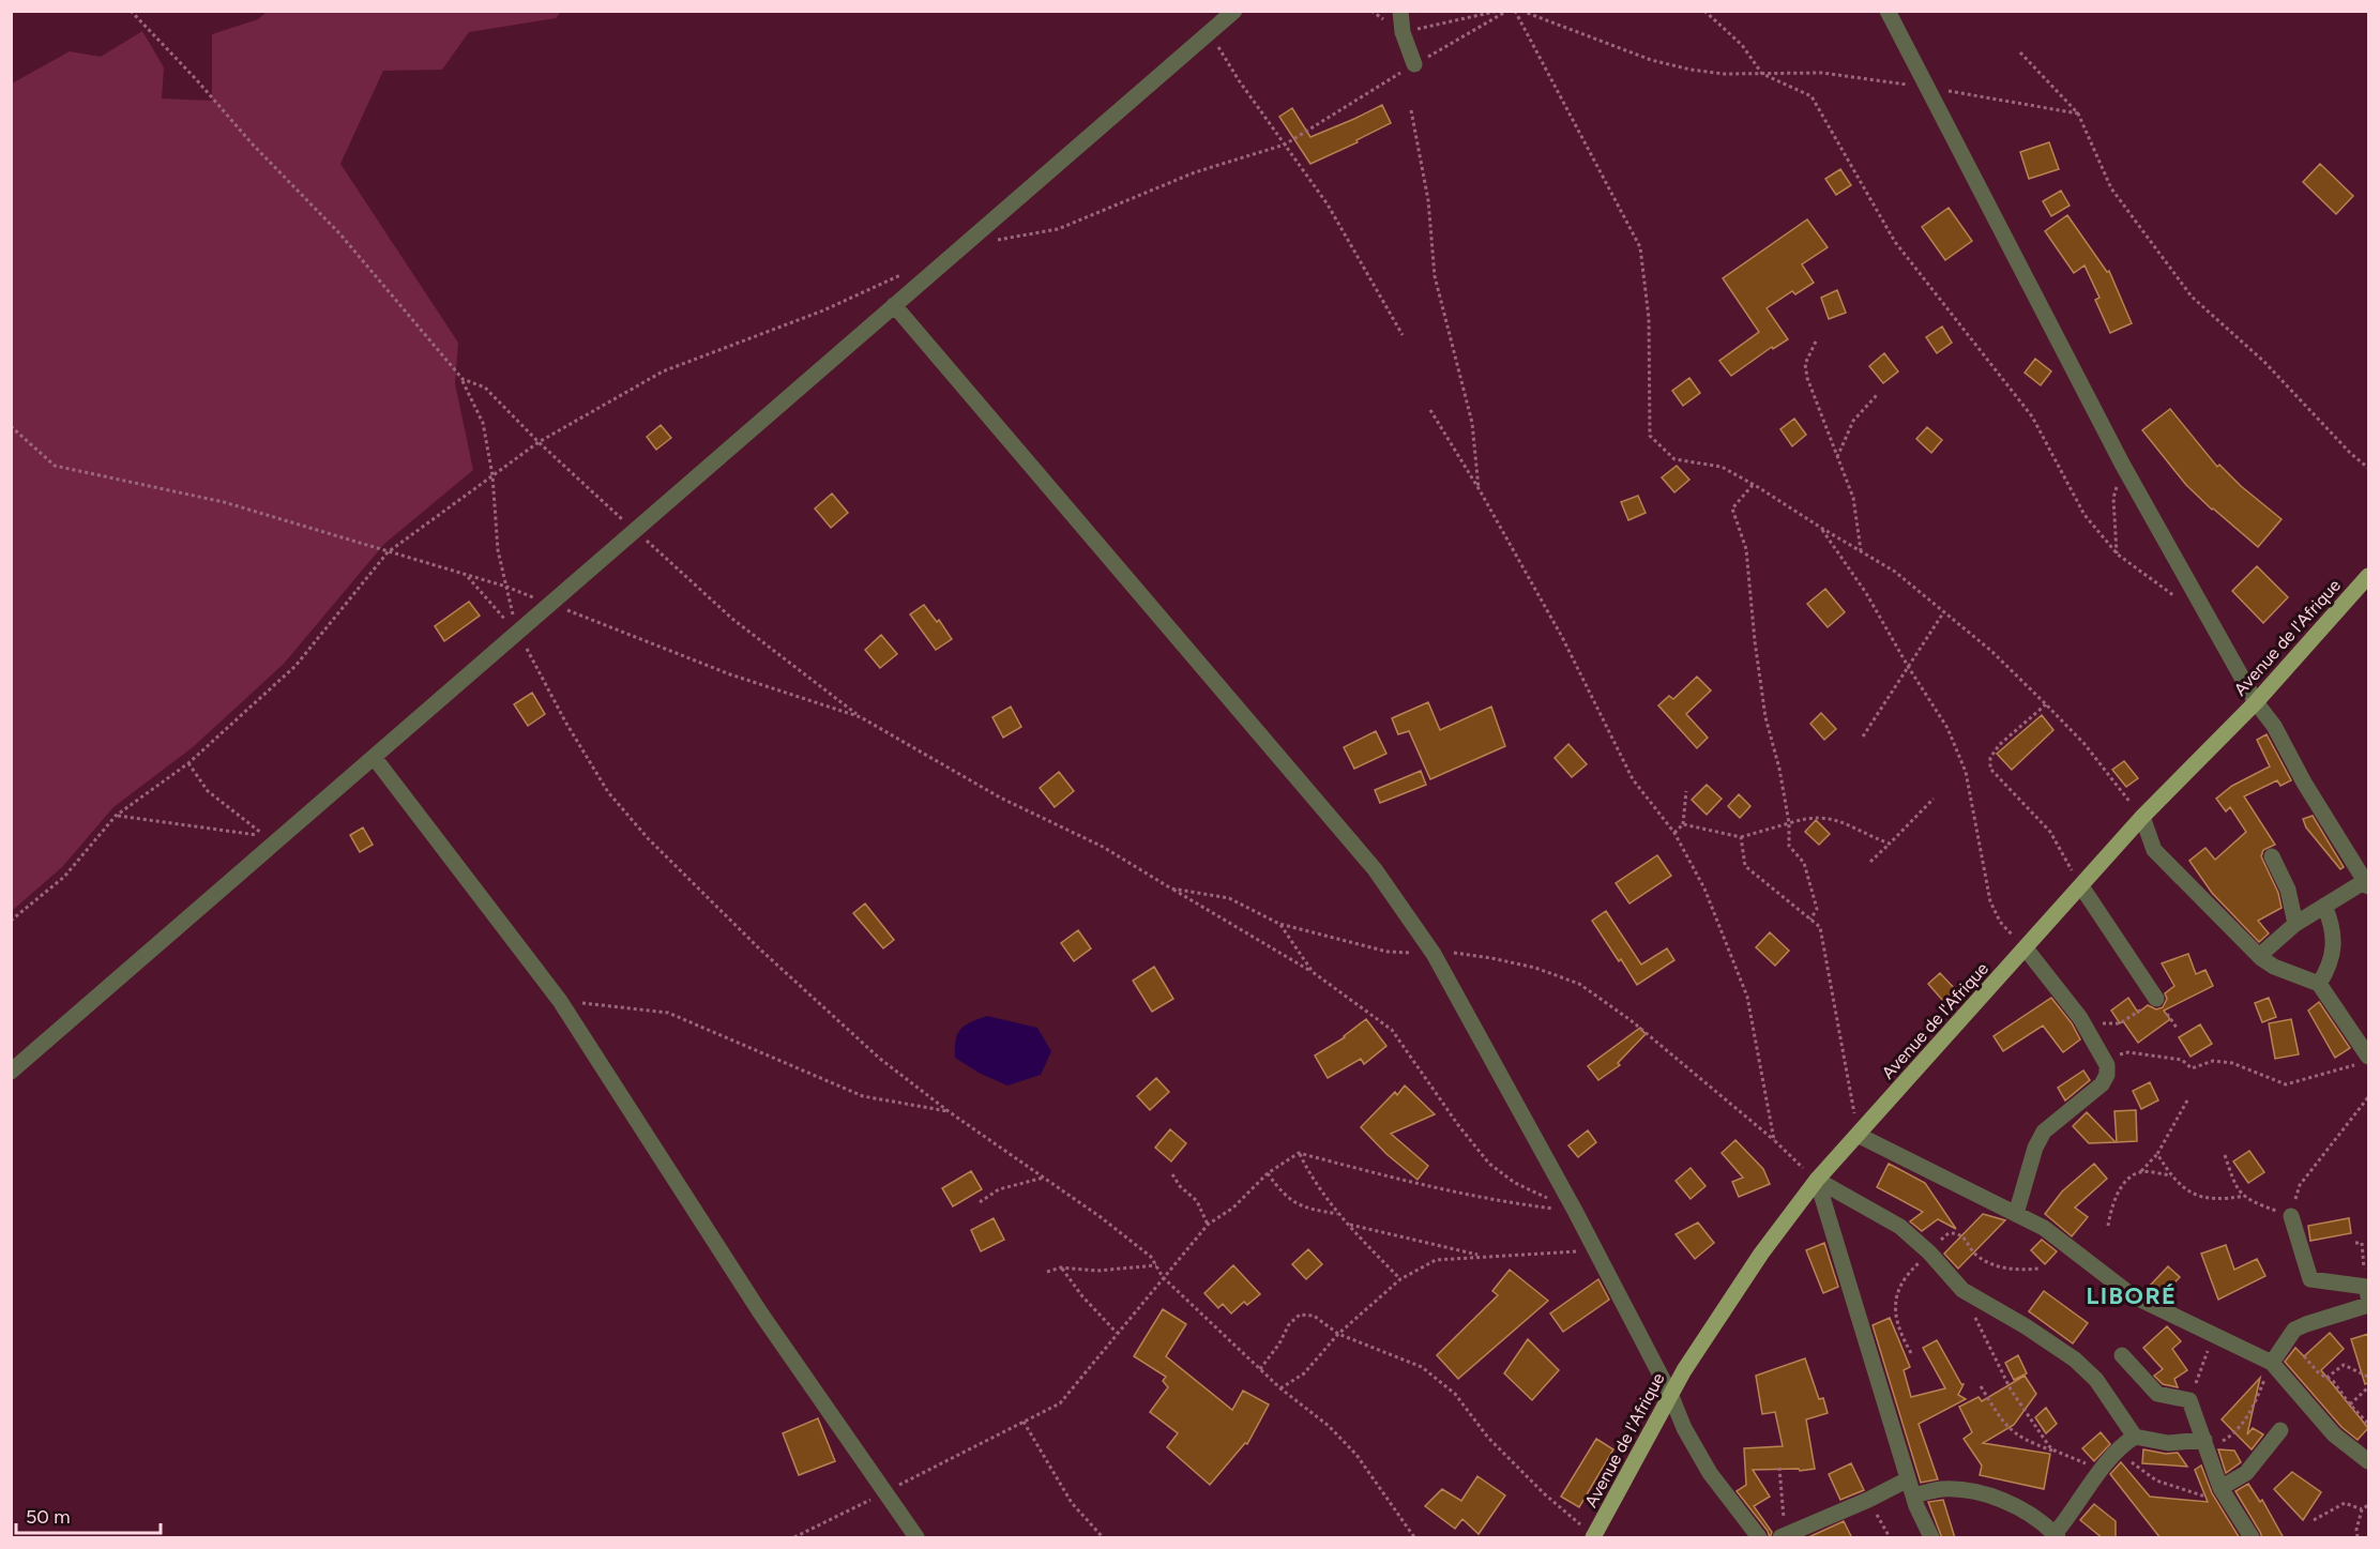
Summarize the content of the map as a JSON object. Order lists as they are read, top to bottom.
{
  "streets": {
    "main road": ["Avenue de l'Afrique"]
  },
  "districts": ["LIBORÉ"],
  "scale_bar": "50 m"
}
